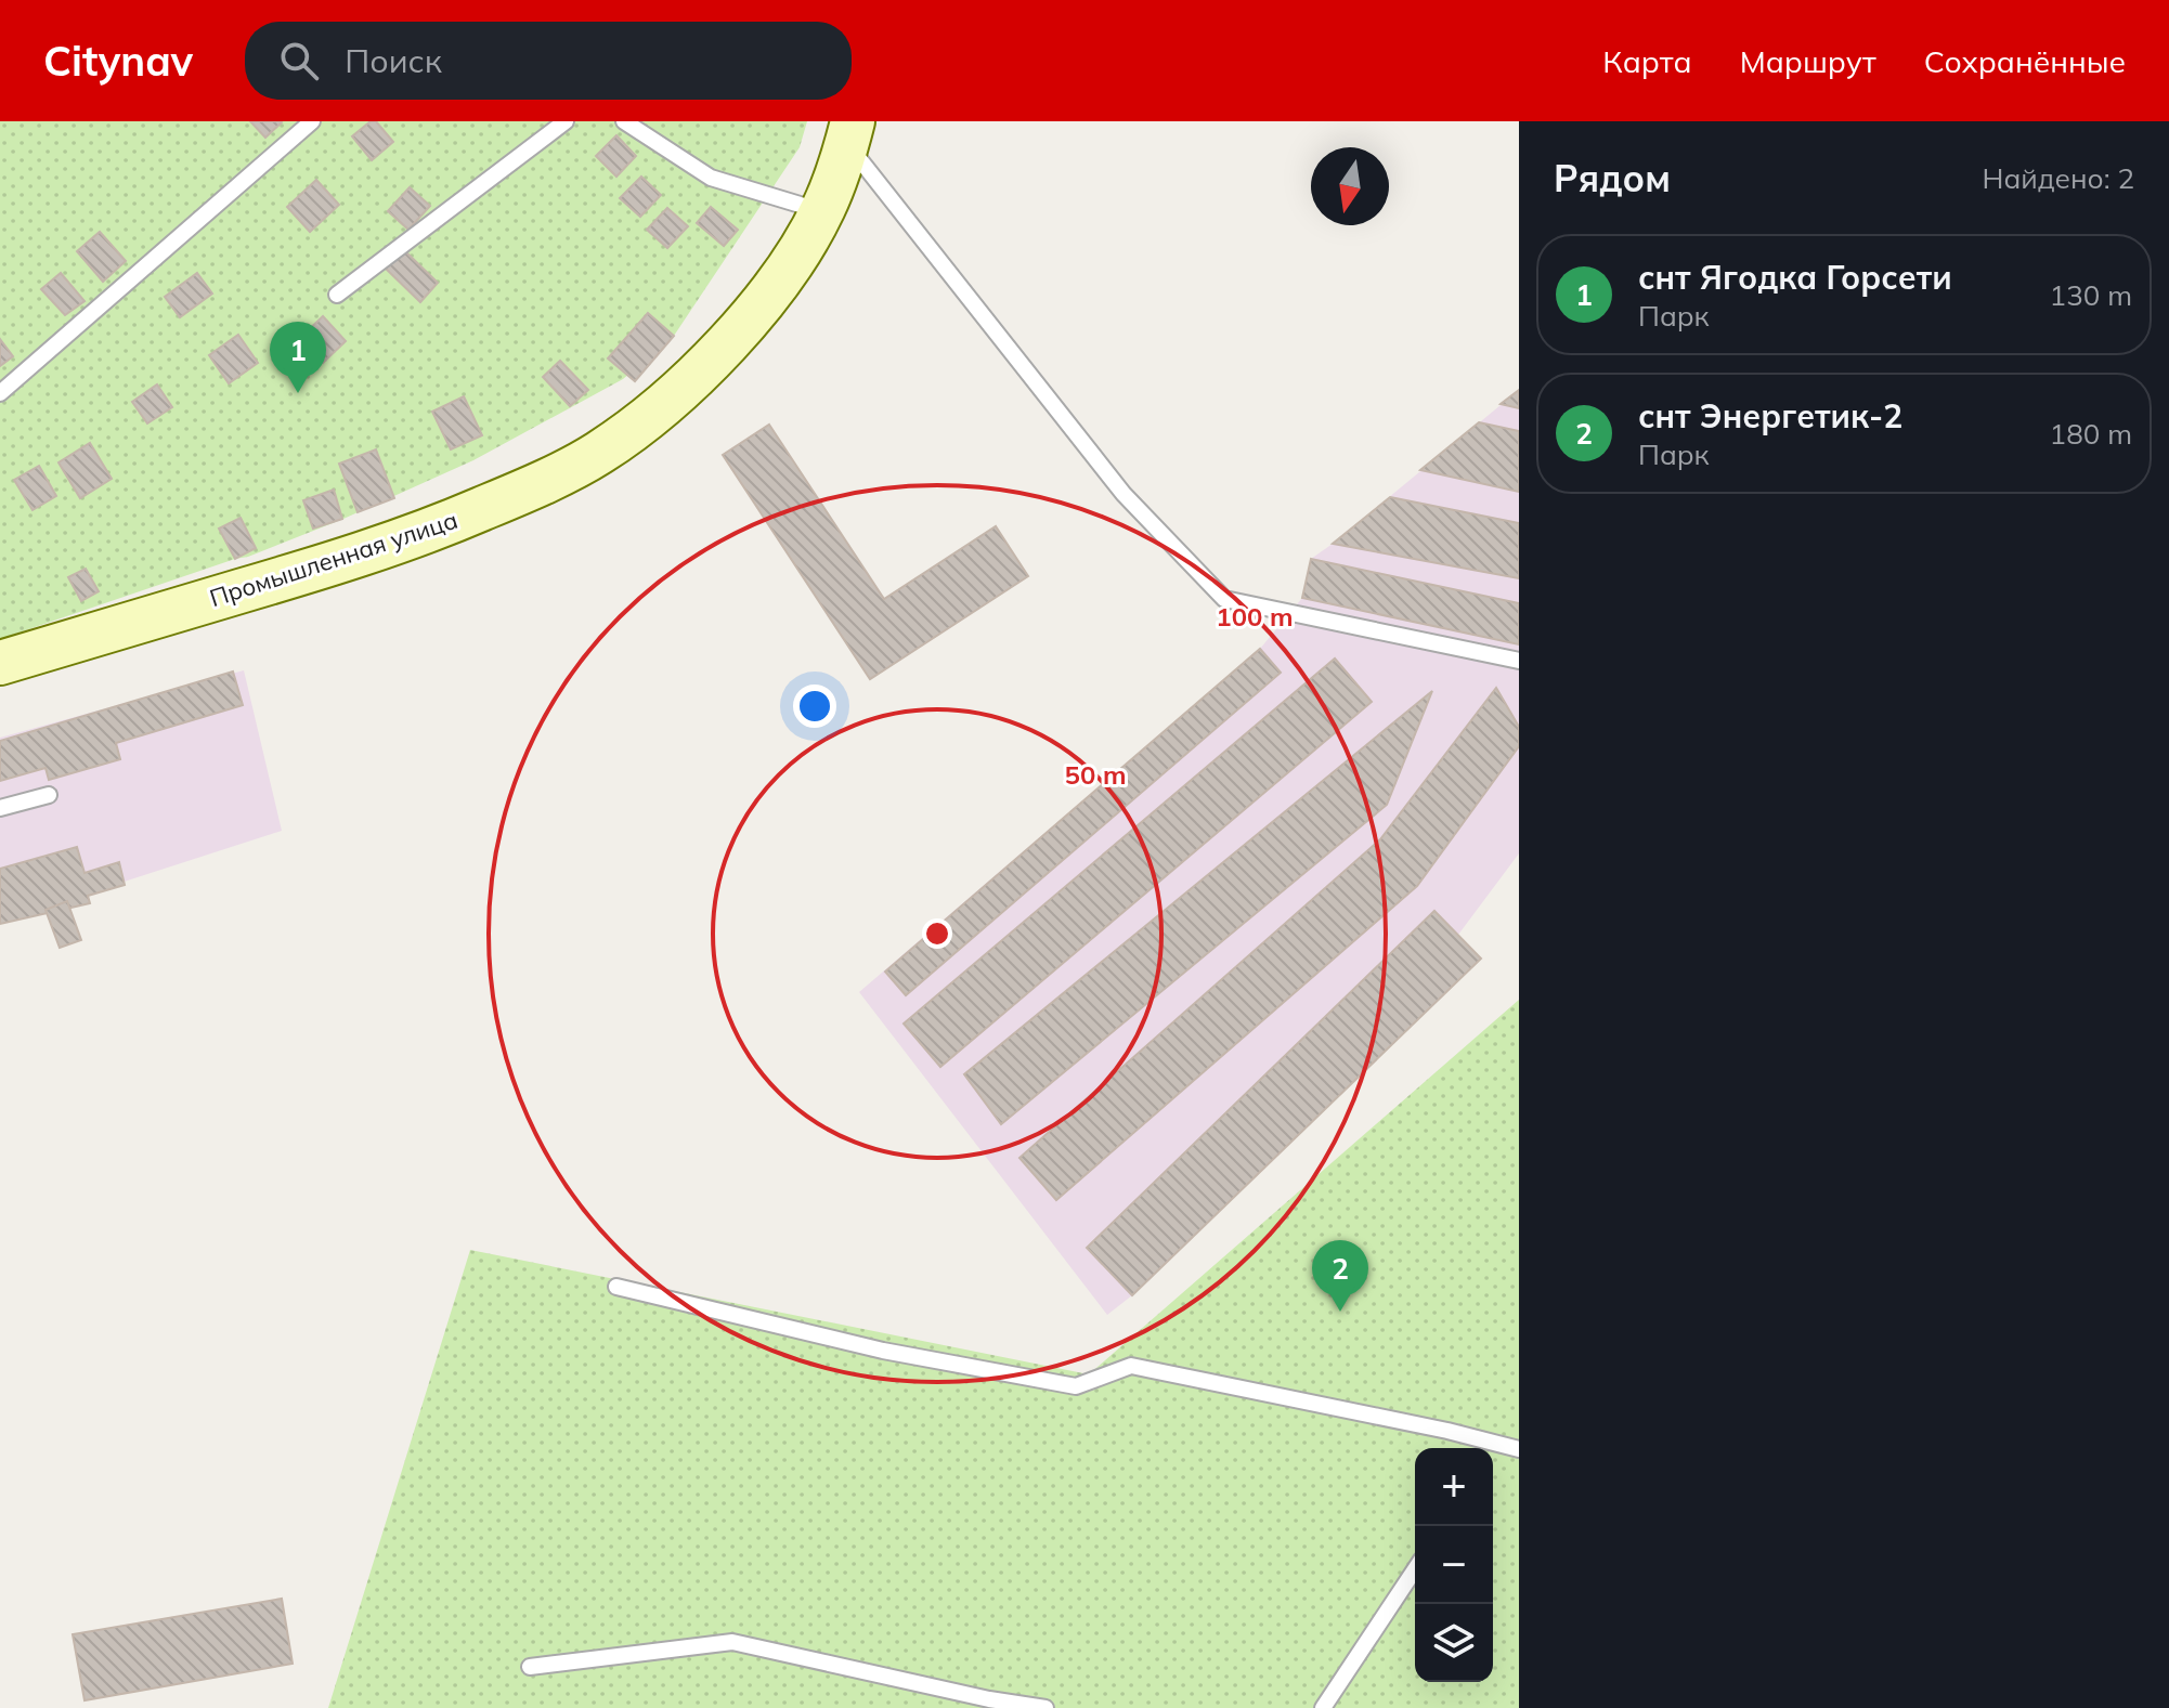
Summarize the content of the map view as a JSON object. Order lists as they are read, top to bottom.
{
  "streets": {
    "main road": ["Промышленная улица"]
  },
  "north": "bottom",
  "page": {
    "header": "Citynav",
    "search": "Поиск",
    "nav": ["Карта", "Маршрут", "Сохранённые"],
    "heading": ["Рядом", "Найдено: 2"],
    "list": [
      {
        "mark": "1",
        "name": "снт Ягодка Горсети",
        "note": "Парк",
        "value": "130 m"
      },
      {
        "mark": "2",
        "name": "снт Энергетик-2",
        "note": "Парк",
        "value": "180 m"
      }
    ],
    "pins": ["1", "2"],
    "map_buttons": ["+", "−"]
  },
  "rings": ["100 m", "50 m"]
}
